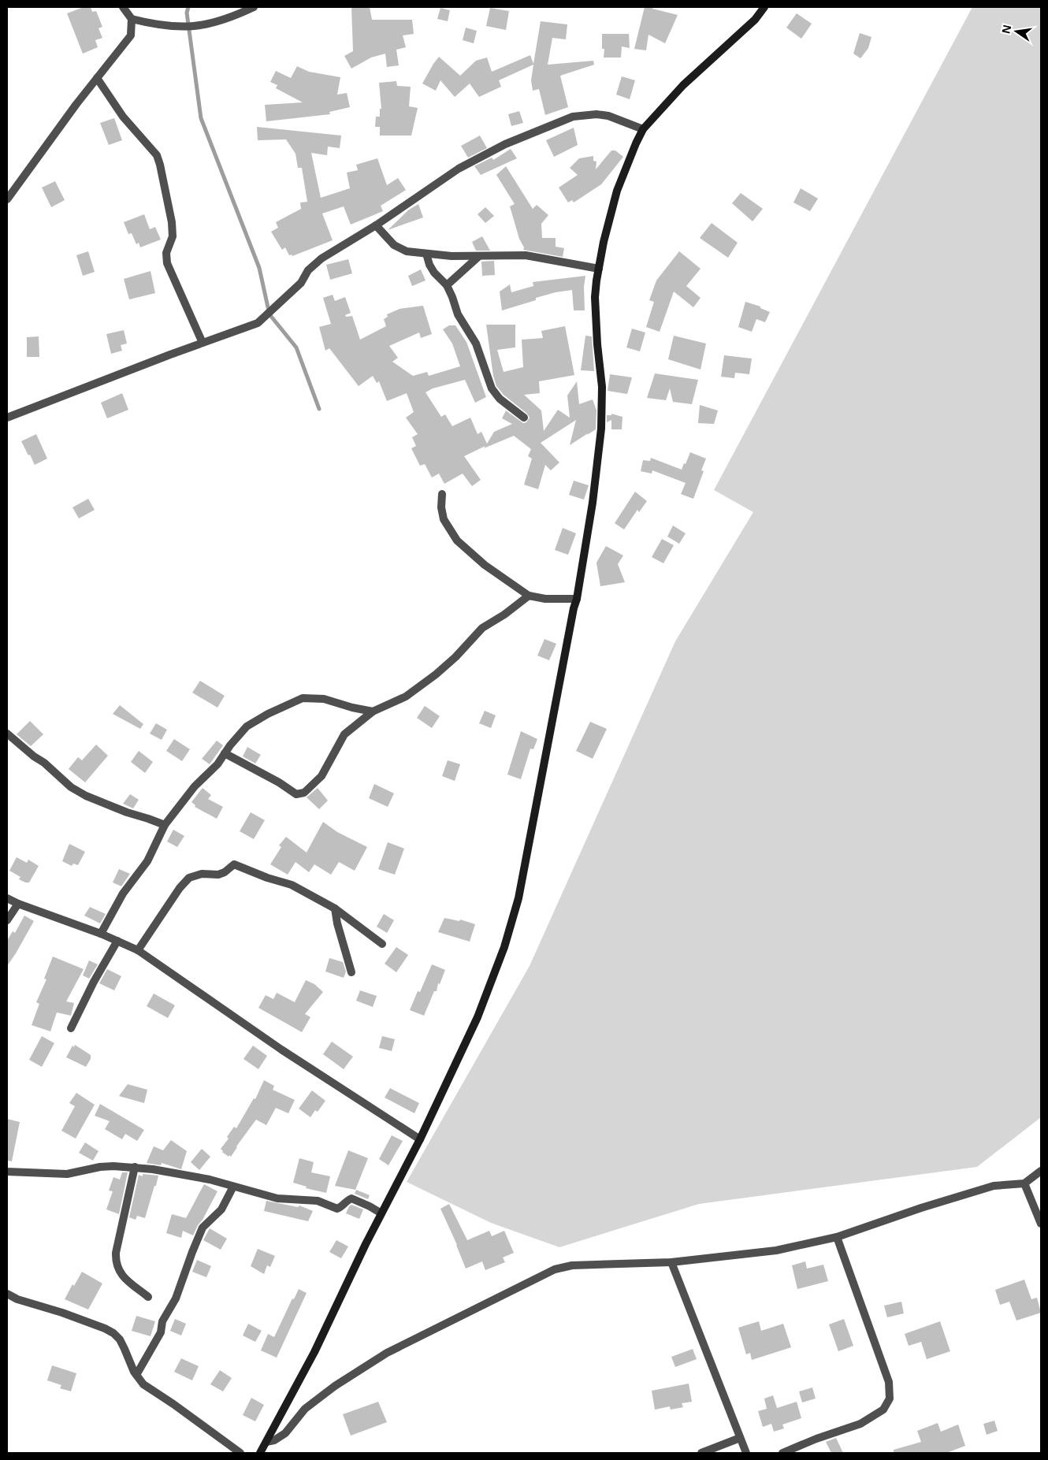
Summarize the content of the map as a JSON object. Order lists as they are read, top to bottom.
{
  "north": "left"
}
